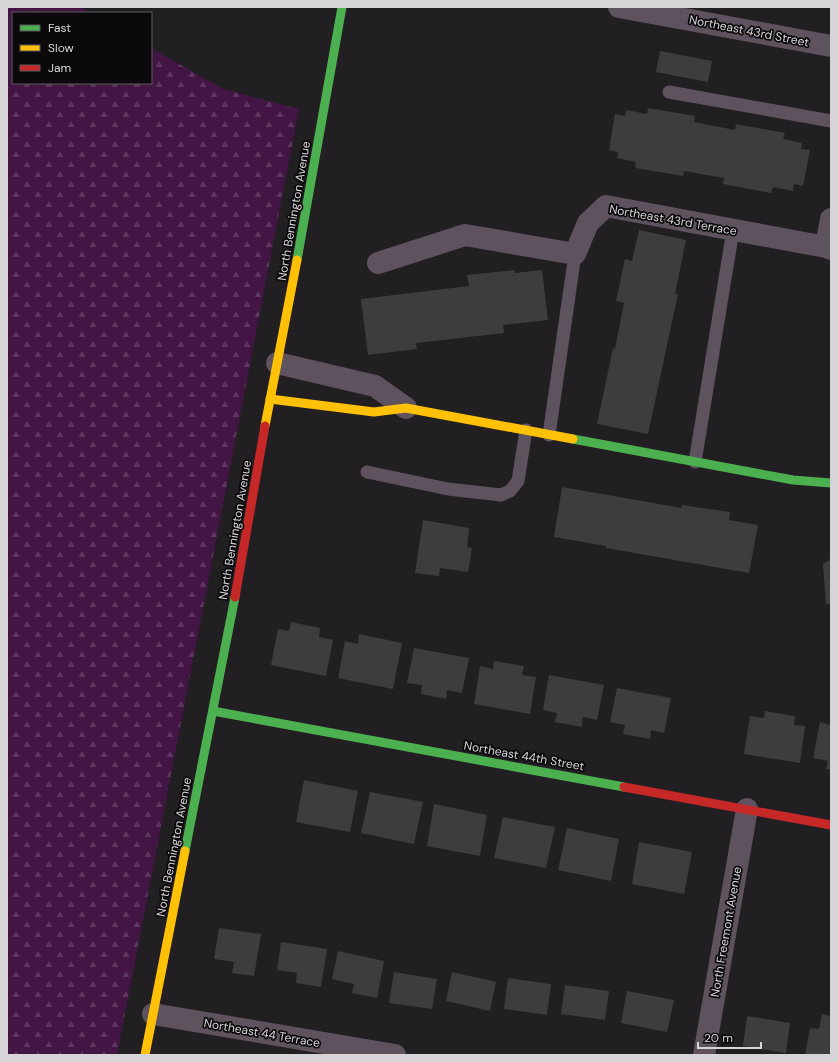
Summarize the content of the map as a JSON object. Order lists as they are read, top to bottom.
{
  "streets": {
    "street": [
      "Northeast 43rd Street",
      "North Bennington Avenue",
      "Northeast 43rd Terrace",
      "Northeast 44th Street",
      "North Freemont Avenue",
      "Northeast 44 Terrace"
    ]
  },
  "crossings": [
    ["North Bennington Avenue", "Northeast 44th Street"],
    ["North Bennington Avenue", "Northeast 44 Terrace"],
    ["Northeast 44th Street", "North Freemont Avenue"]
  ],
  "legend": ["Fast", "Slow", "Jam"],
  "scale_bar": "20 m"
}
